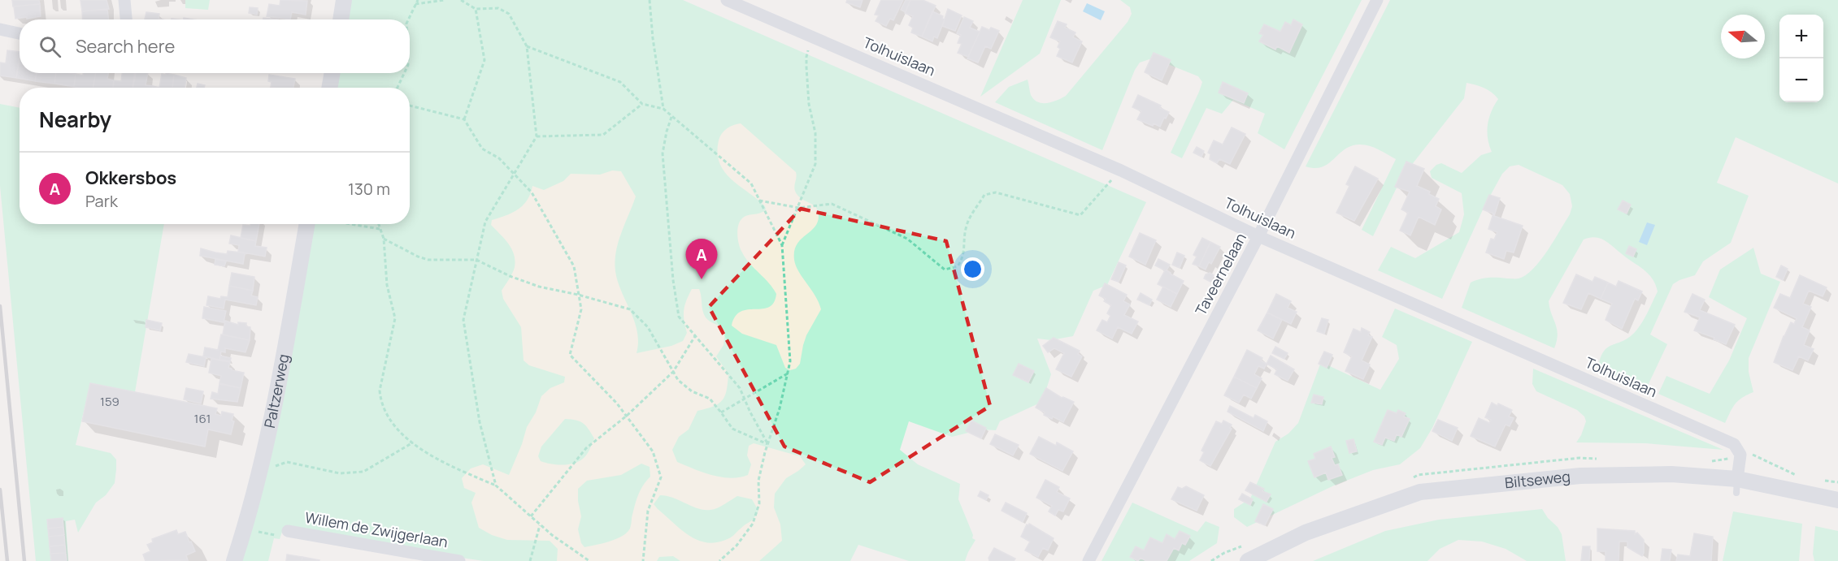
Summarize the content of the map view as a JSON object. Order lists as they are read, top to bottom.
{
  "streets": {
    "street": [
      "Tolhuislaan",
      "Taveernelaan",
      "Paltzerweg",
      "Biltseweg",
      "Willem de Zwijgerlaan"
    ]
  },
  "crossings": [
    ["Tolhuislaan", "Taveernelaan"],
    ["Tolhuislaan", "Biltseweg"]
  ],
  "house_numbers": ["159", "161"],
  "north": "left",
  "page": {
    "map_buttons": ["+", "−"],
    "search": "Search here",
    "heading": "Nearby",
    "list": [
      {
        "mark": "A",
        "name": "Okkersbos",
        "note": "Park",
        "value": "130 m"
      }
    ],
    "pins": "A"
  }
}
